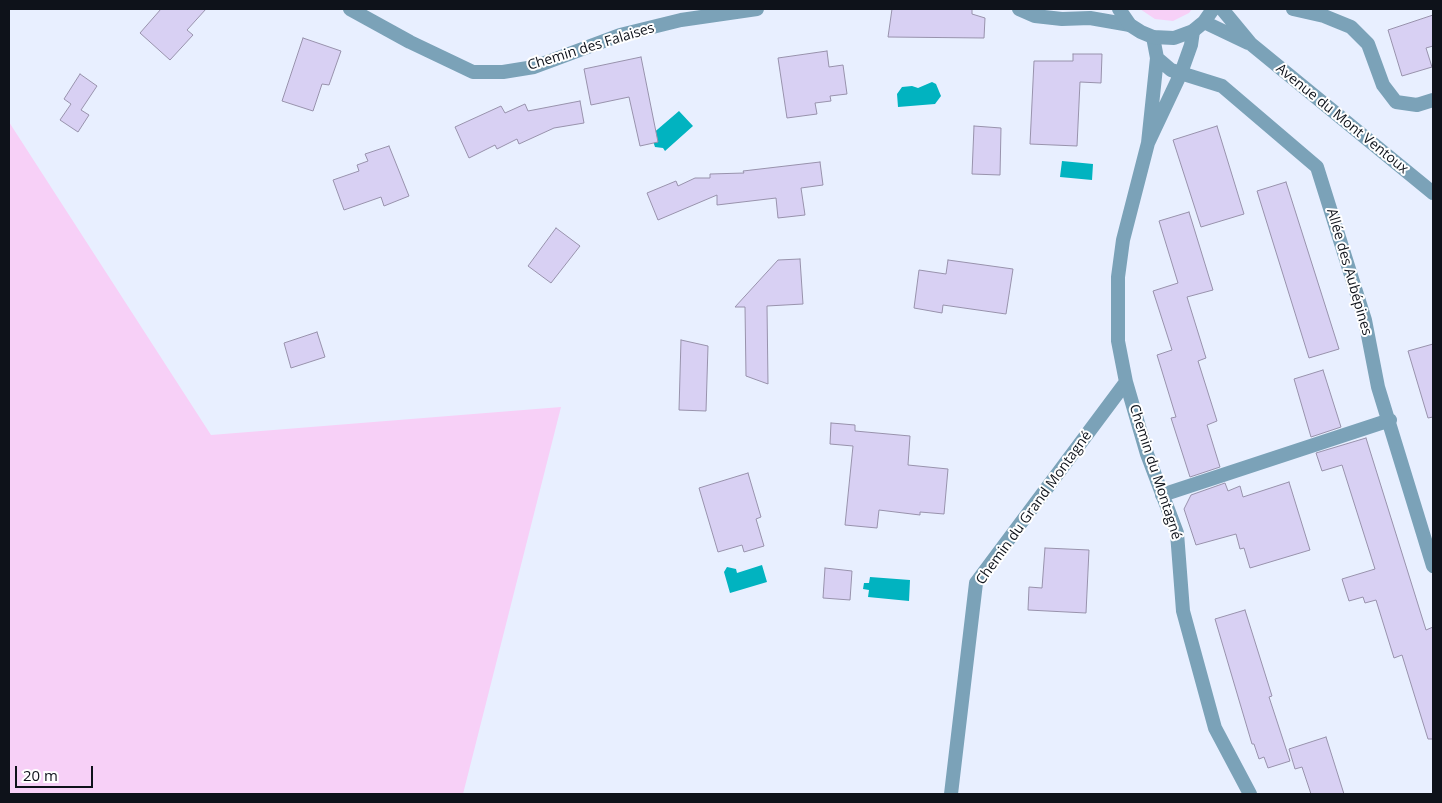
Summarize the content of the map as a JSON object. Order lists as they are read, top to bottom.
{
  "streets": {
    "street": [
      "Chemin des Falaises",
      "Avenue du Mont Ventoux",
      "Allée des Aubépines",
      "Chemin du Montagné",
      "Chemin du Grand Montagné"
    ]
  },
  "crossings": [
    ["Avenue du Mont Ventoux", "Chemin du Montagné"],
    ["Allée des Aubépines", "Chemin du Montagné"],
    ["Chemin du Montagné", "Chemin du Grand Montagné"]
  ],
  "scale_bar": "20 m"
}
